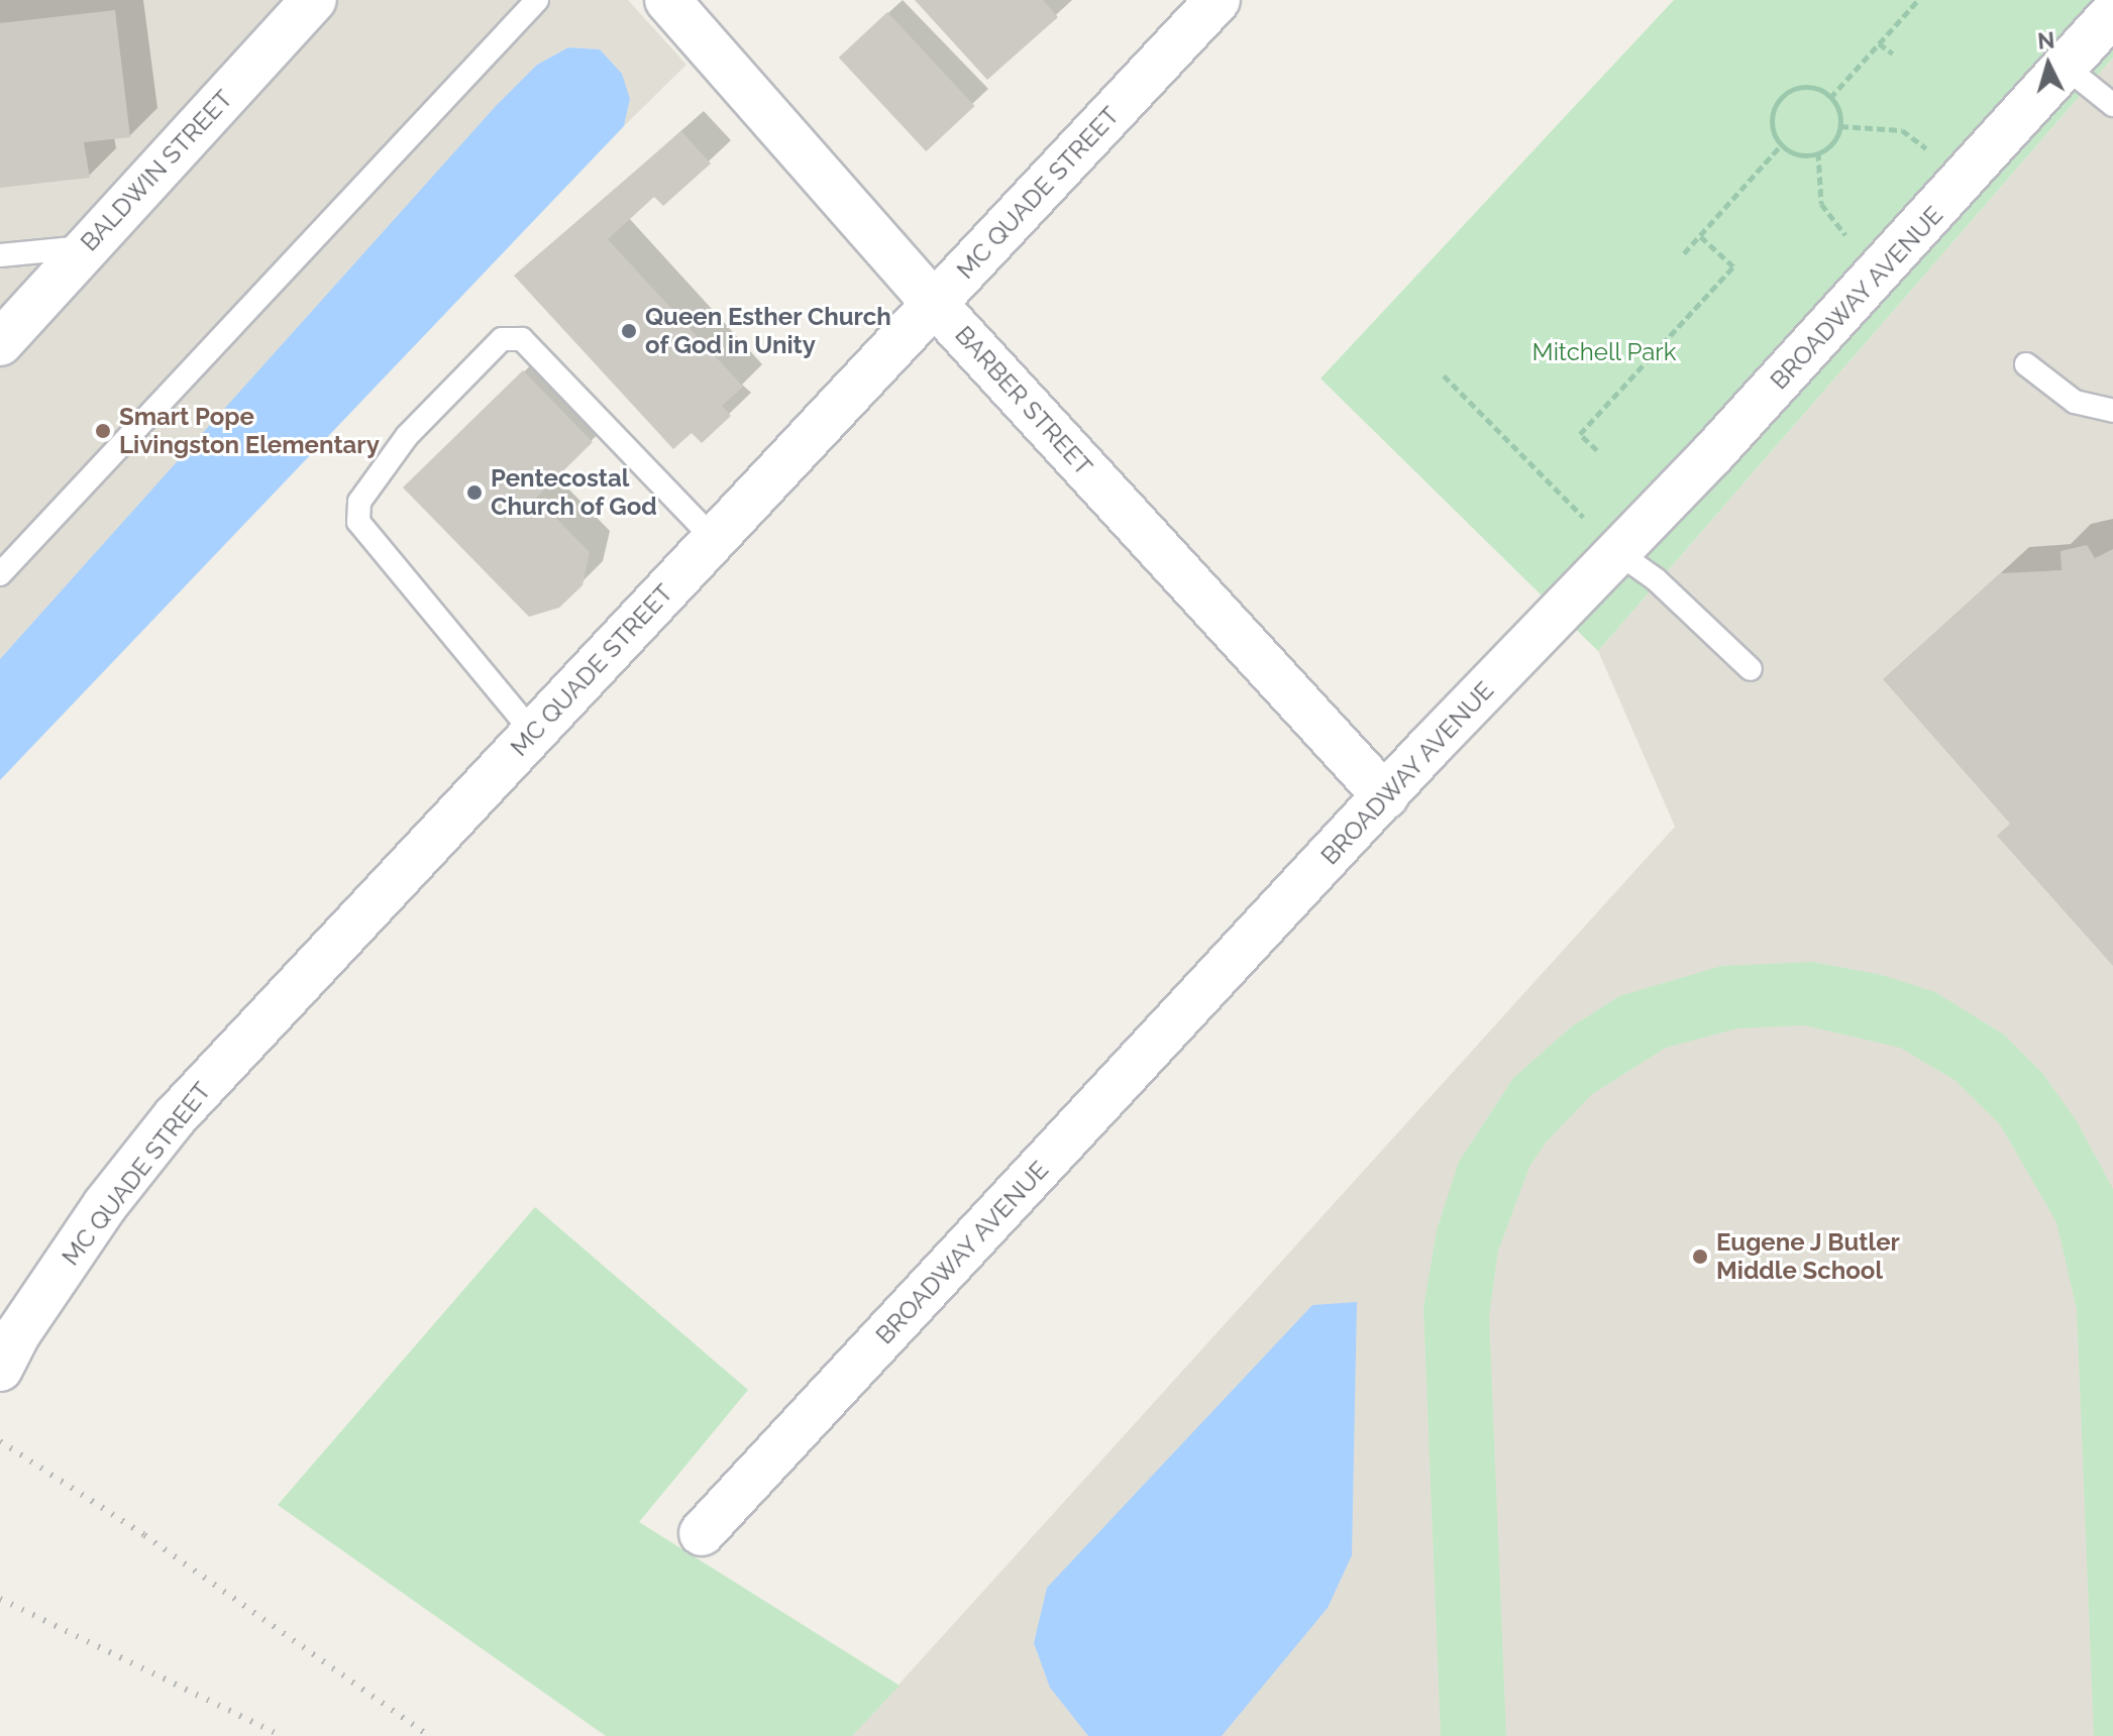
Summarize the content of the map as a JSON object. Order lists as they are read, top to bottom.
{
  "streets": {
    "street": [
      "BALDWIN STREET",
      "MC QUADE STREET",
      "BROADWAY AVENUE",
      "BARBER STREET"
    ]
  },
  "crossings": [
    ["MC QUADE STREET", "BARBER STREET"],
    ["BROADWAY AVENUE", "BARBER STREET"]
  ],
  "parks": ["Mitchell Park"],
  "places": [
    "Queen Esther Church of God in Unity",
    "Smart Pope Livingston Elementary",
    "Pentecostal Church of God",
    "Eugene J Butler Middle School"
  ],
  "north": "top"
}
